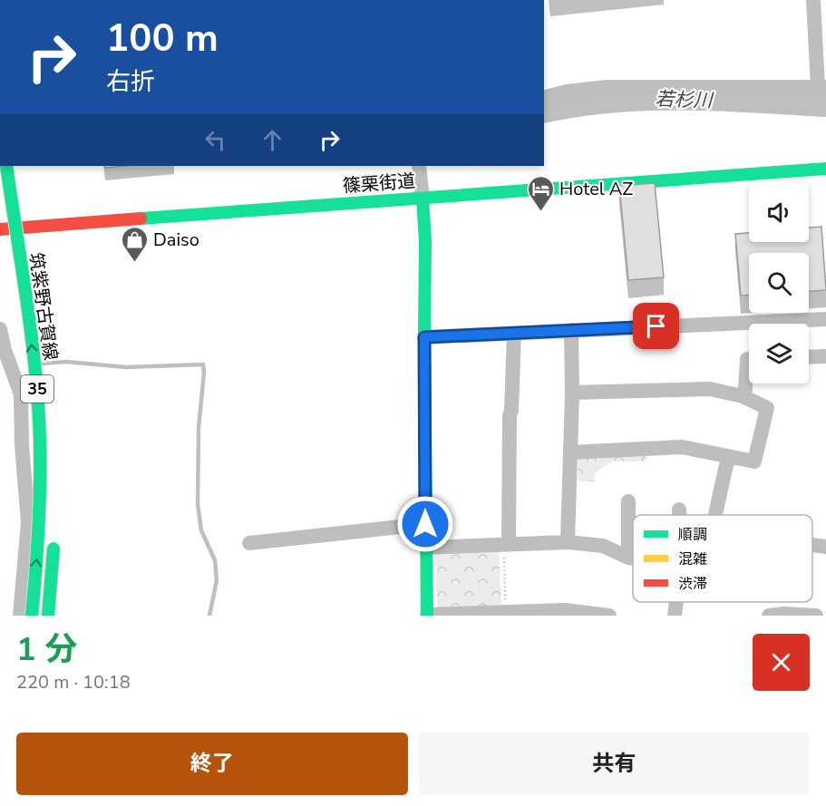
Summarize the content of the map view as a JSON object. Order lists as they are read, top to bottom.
{
  "streets": {
    "main road": ["篠栗街道", "筑紫野古賀線", "35"]
  },
  "one_way": ["筑紫野古賀線"],
  "water": ["若杉川"],
  "places": {
    "hotel": ["Hotel AZ"],
    "shop": ["Daiso"]
  },
  "legend": ["順調", "混雑", "渋滞"],
  "page": {
    "turn": ["100 m", "右折"],
    "heading": ["1 分", "220 m · 10:18"],
    "buttons": ["終了", "共有"]
  }
}
